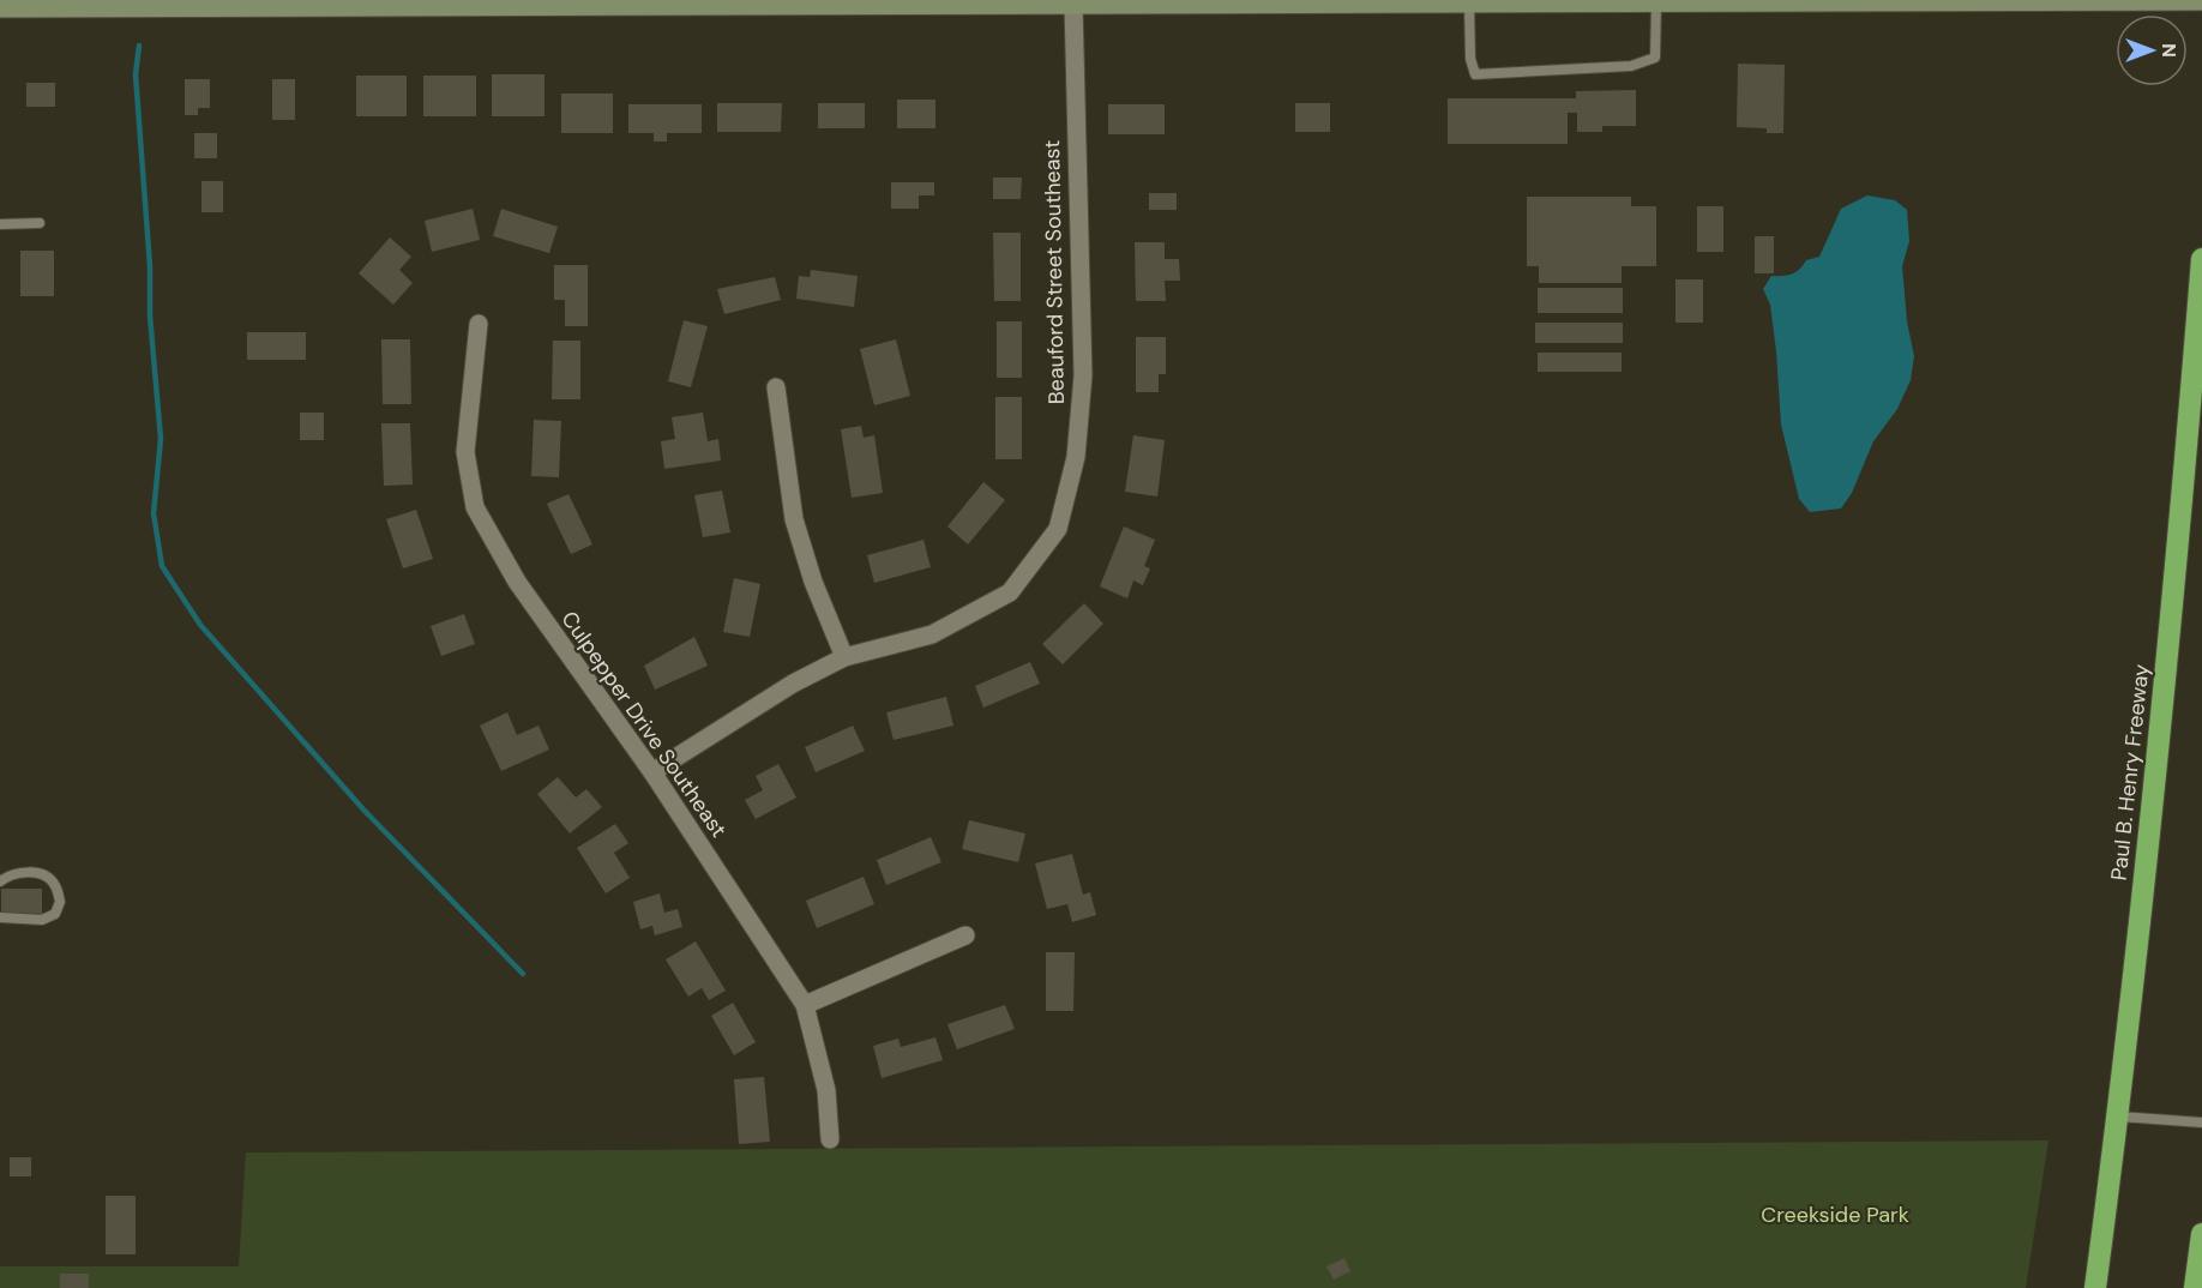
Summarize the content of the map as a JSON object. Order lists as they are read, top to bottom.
{
  "streets": {
    "highway": ["Paul B. Henry Freeway"],
    "street": ["Beauford Street Southeast", "Culpepper Drive Southeast"]
  },
  "crossings": [
    ["Beauford Street Southeast", "Culpepper Drive Southeast"]
  ],
  "parks": ["Creekside Park"],
  "north": "right"
}
